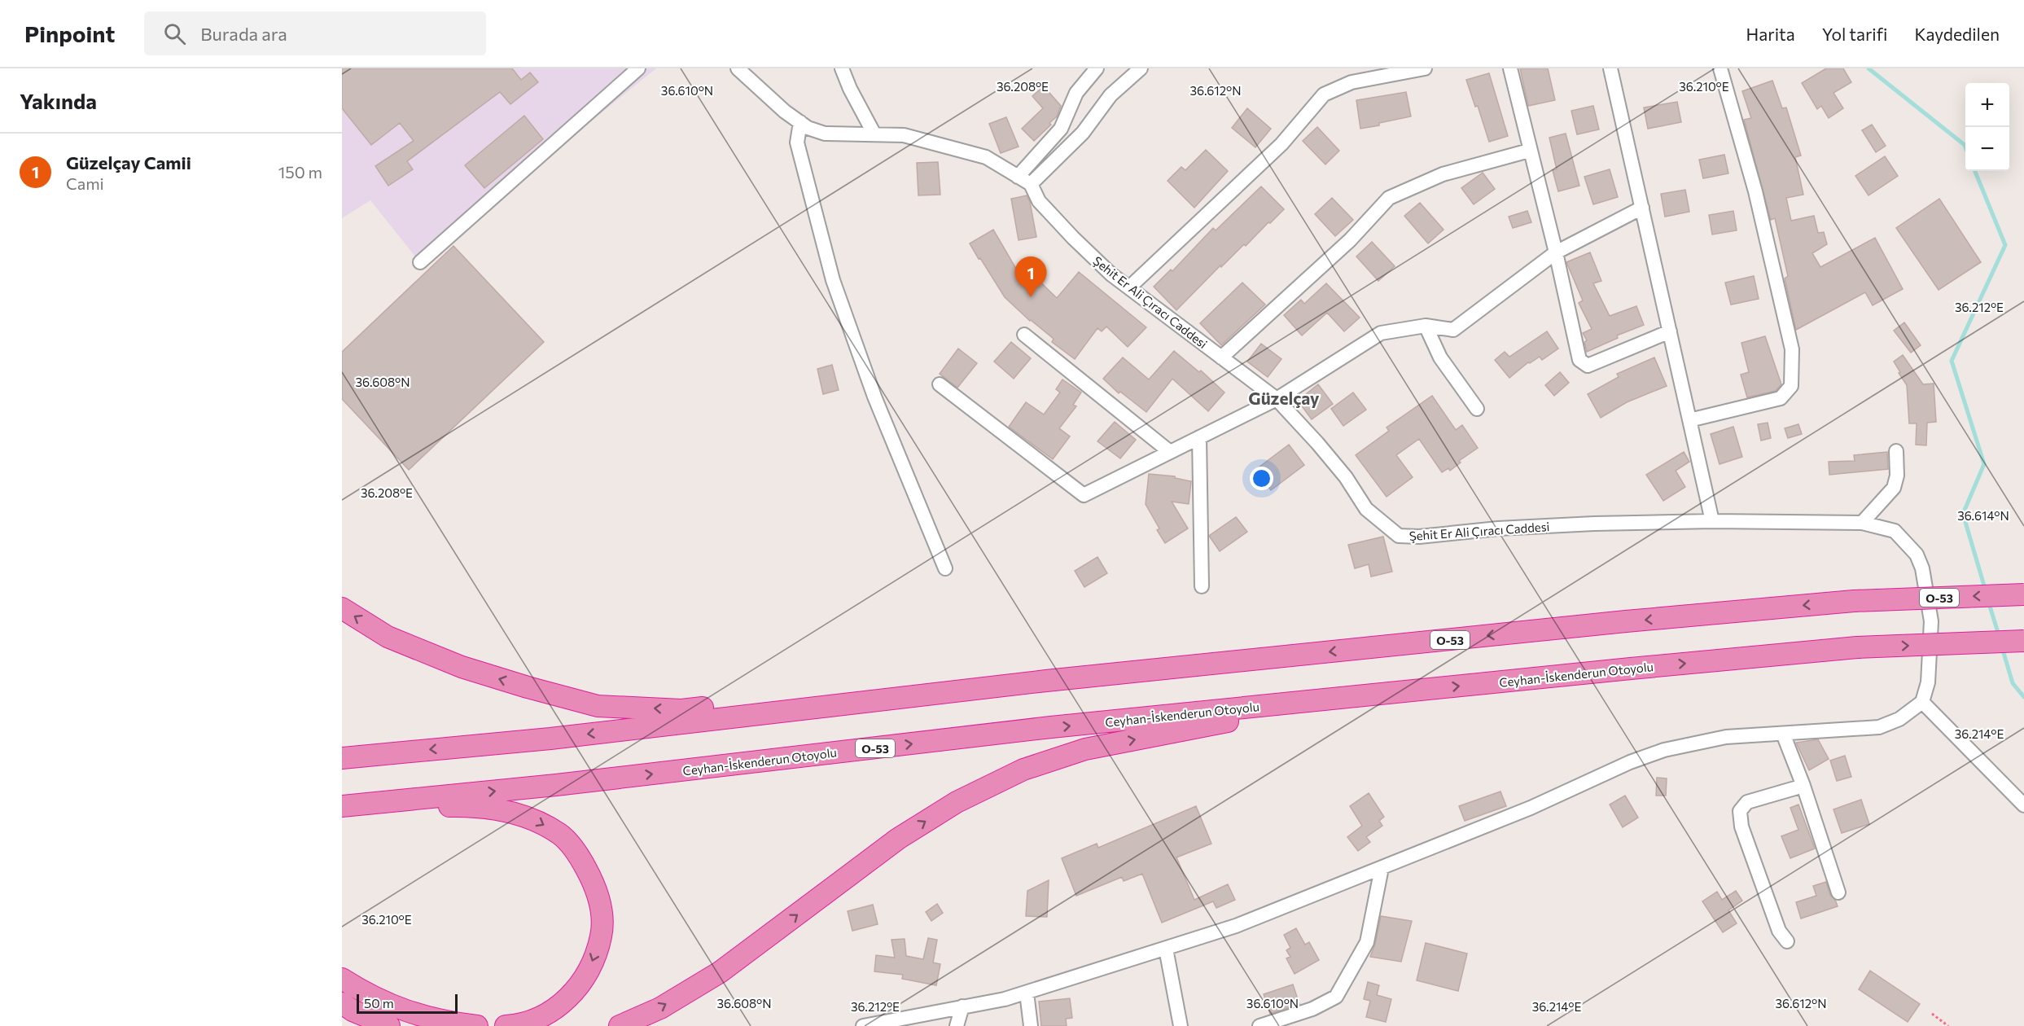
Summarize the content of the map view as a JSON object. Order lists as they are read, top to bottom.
{
  "streets": {
    "highway": ["O-53", "Ceyhan-İskenderun Otoyolu"],
    "street": ["Şehit Er Ali Çıracı Caddesi"]
  },
  "districts": ["Güzelçay"],
  "scale_bar": "50 m",
  "page": {
    "header": "Pinpoint",
    "search": "Burada ara",
    "nav": ["Harita", "Yol tarifi", "Kaydedilen"],
    "heading": "Yakında",
    "map_buttons": ["+", "−"],
    "list": [
      {
        "mark": "1",
        "name": "Güzelçay Camii",
        "note": "Cami",
        "value": "150 m"
      }
    ],
    "pins": "1",
    "scale": "50 m"
  },
  "coordinates": [
    "36.208°E",
    "36.210°E",
    "36.610°N",
    "36.612°N",
    "36.212°E",
    "36.608°N",
    "36.614°N",
    "36.214°E"
  ]
}
